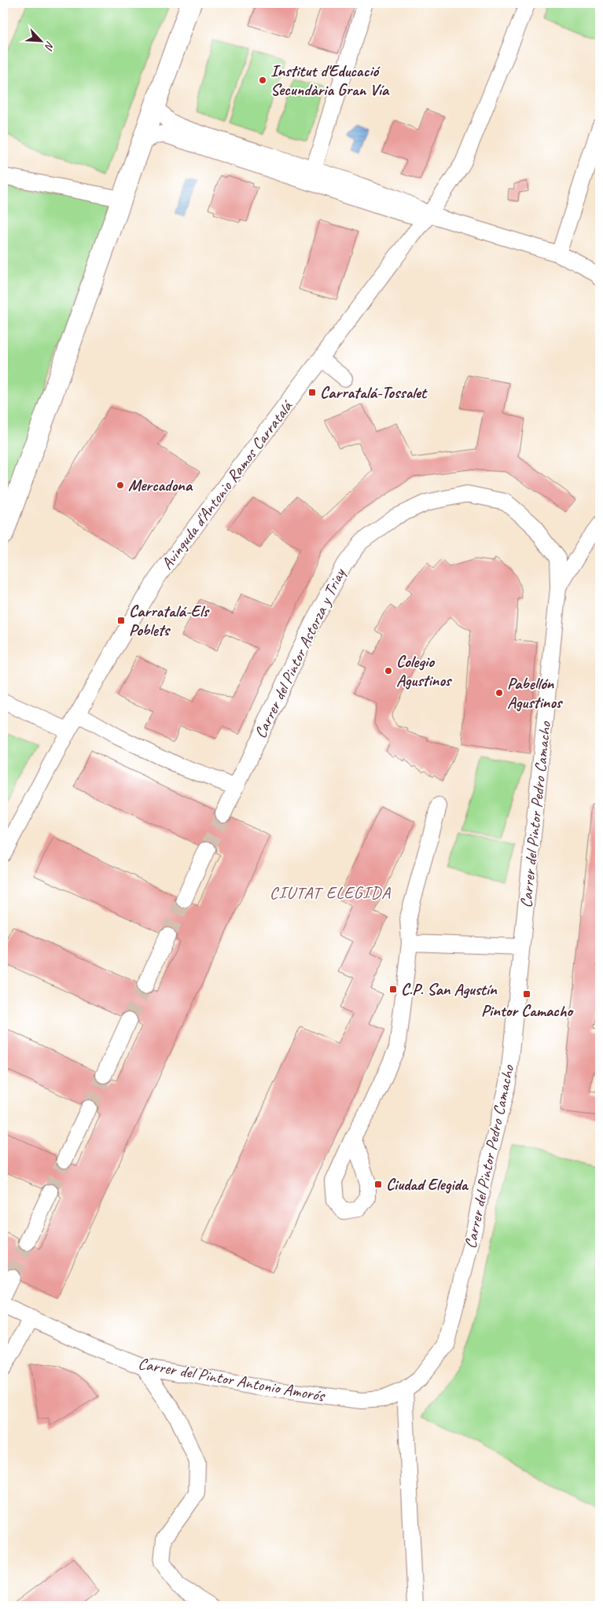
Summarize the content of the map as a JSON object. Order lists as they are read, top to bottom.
{
  "streets": {
    "street": [
      "Avinguda d'Antonio Ramos Carratalá",
      "Carrer del Pintor Astorza y Triay",
      "Carrer del Pintor Pedro Camacho",
      "Carrer del Pintor Antonio Amorós"
    ]
  },
  "crossings": [
    ["Carrer del Pintor Pedro Camacho", "Carrer del Pintor Antonio Amorós"]
  ],
  "districts": ["CIUTAT ELEGIDA"],
  "places": {
    "other": [
      "Institut d'Educació Secundària Gran Vía",
      "Mercadona",
      "Colegio Agustinos",
      "Pabellón Agustinos"
    ],
    "transit": [
      "Carratalá-Tossalet",
      "Carratalá-Els Poblets",
      "C.P. San Agustín",
      "Pintor Camacho",
      "Ciudad Elegida"
    ]
  },
  "north": "bottom right"
}
